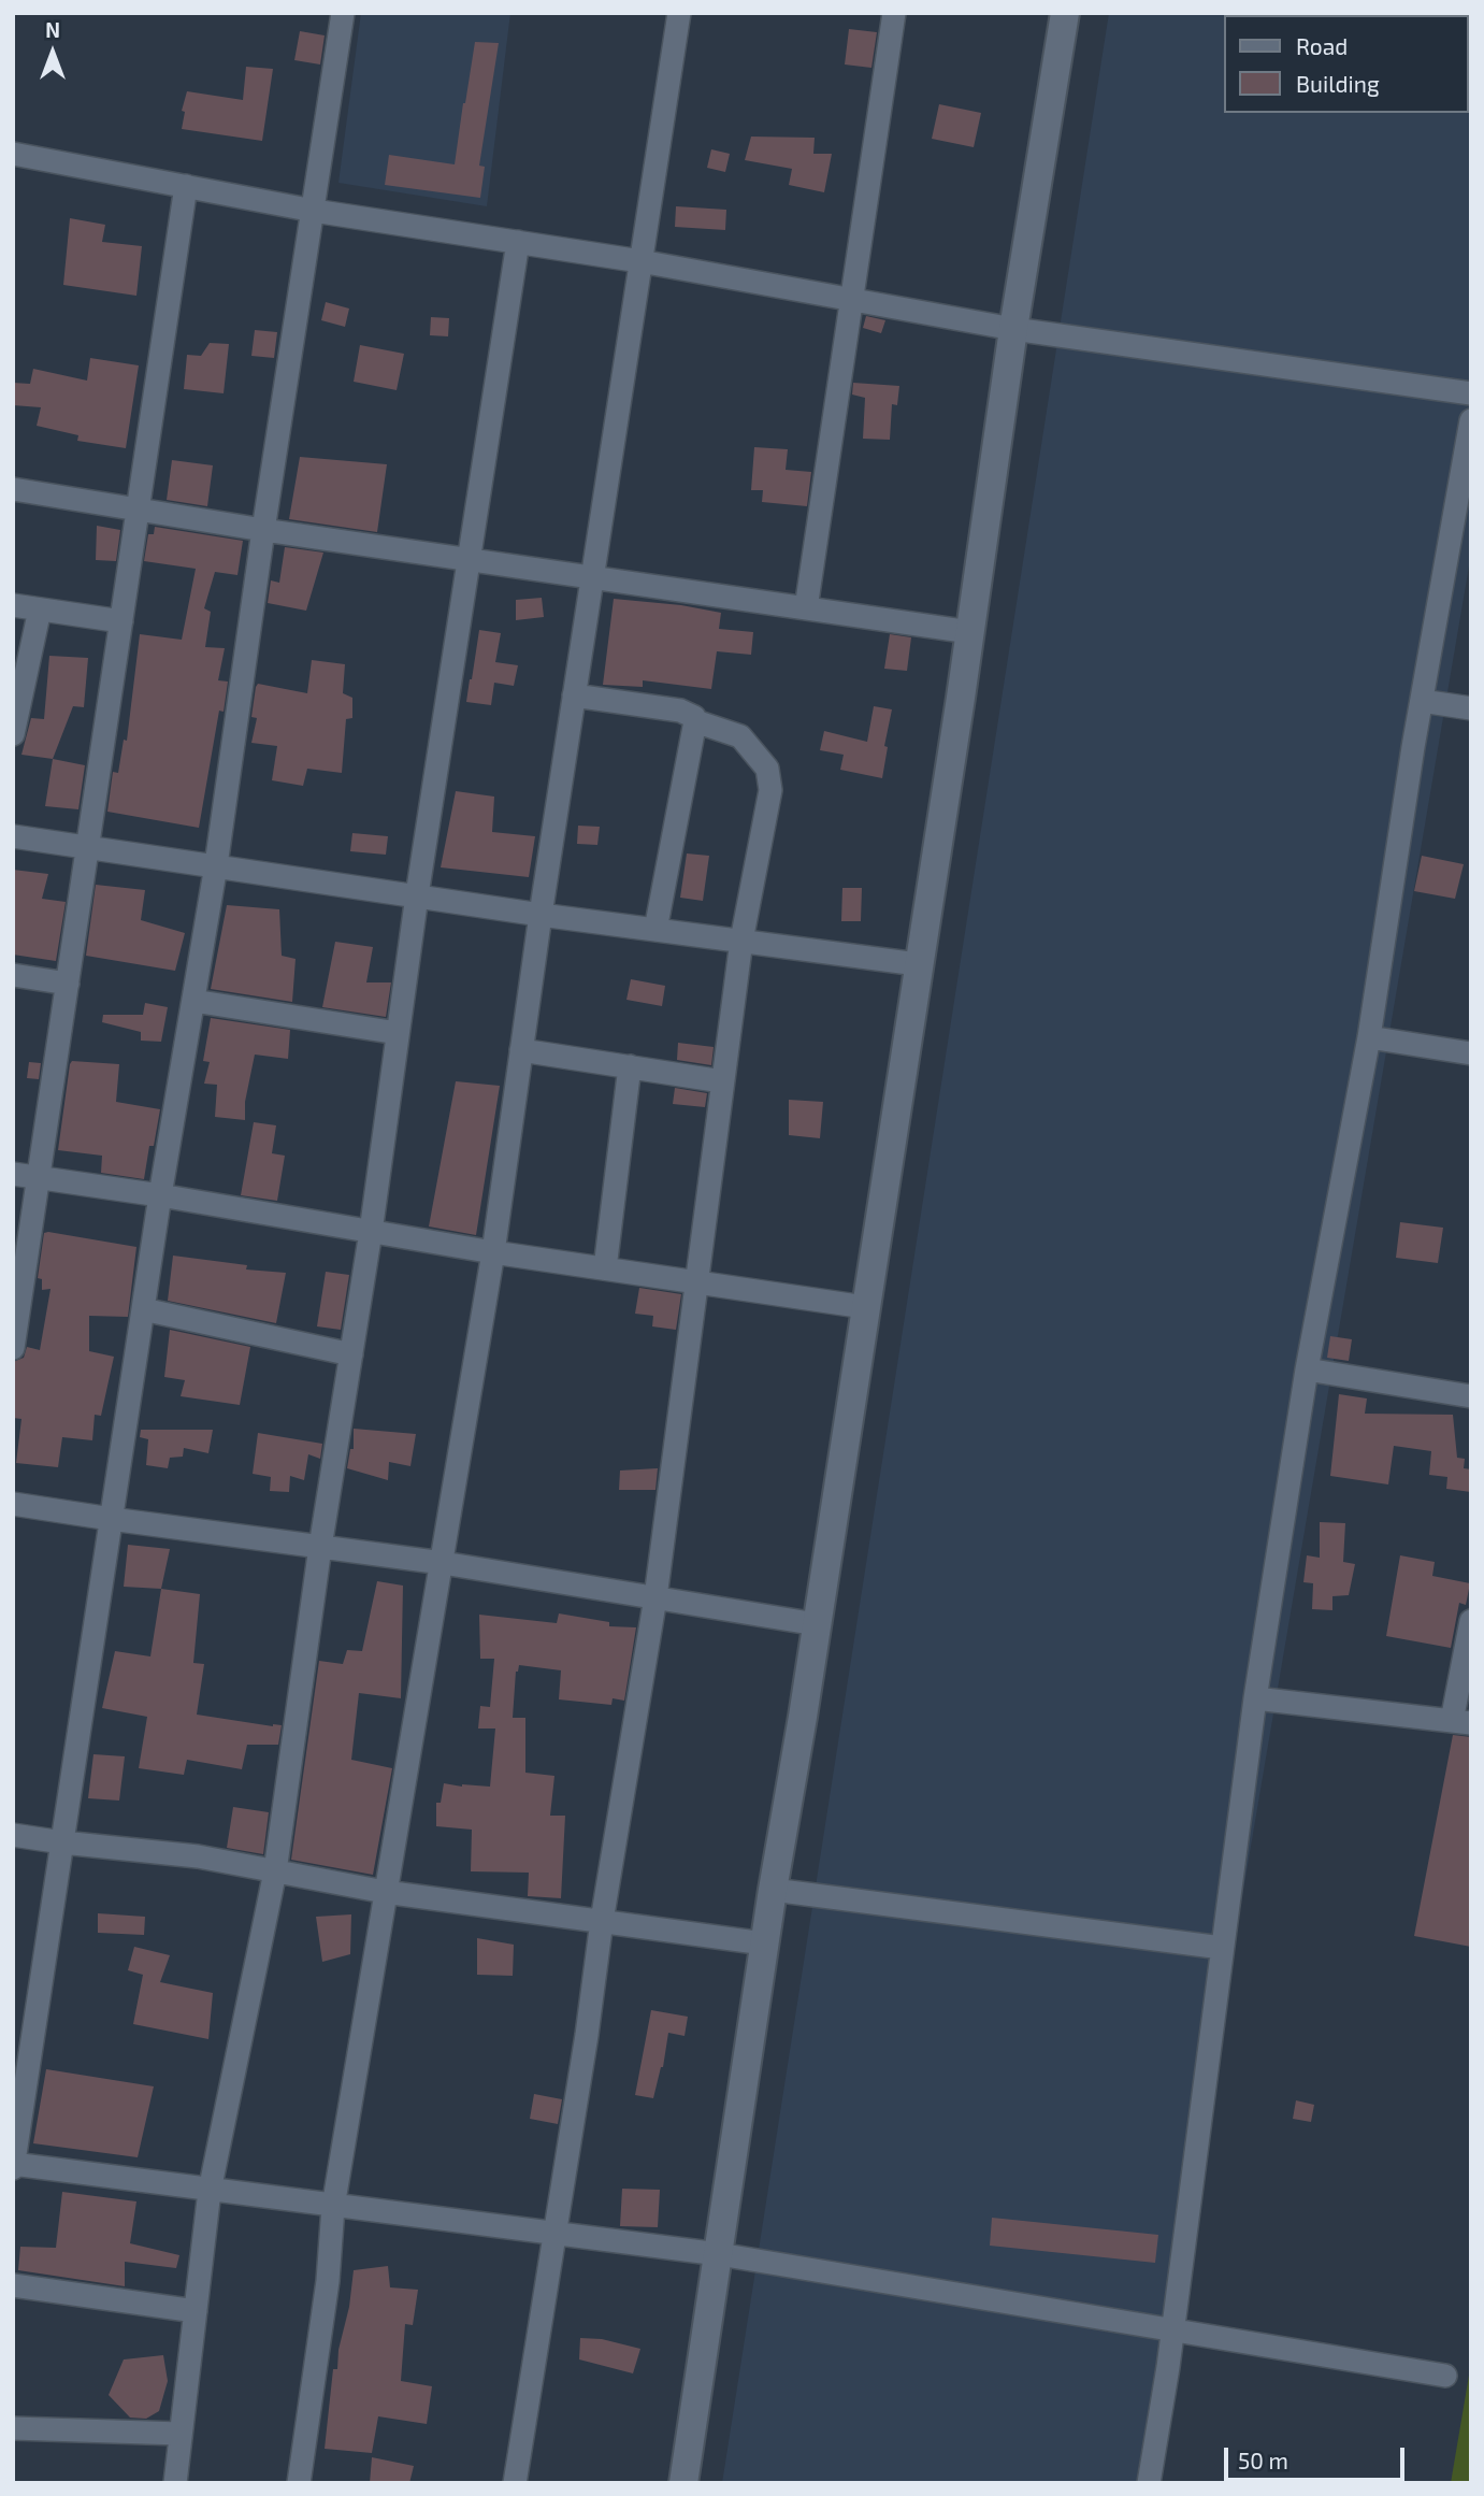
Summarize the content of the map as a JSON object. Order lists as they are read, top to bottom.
{
  "legend": ["Road", "Building"],
  "scale_bar": "50 m",
  "north": "top"
}
